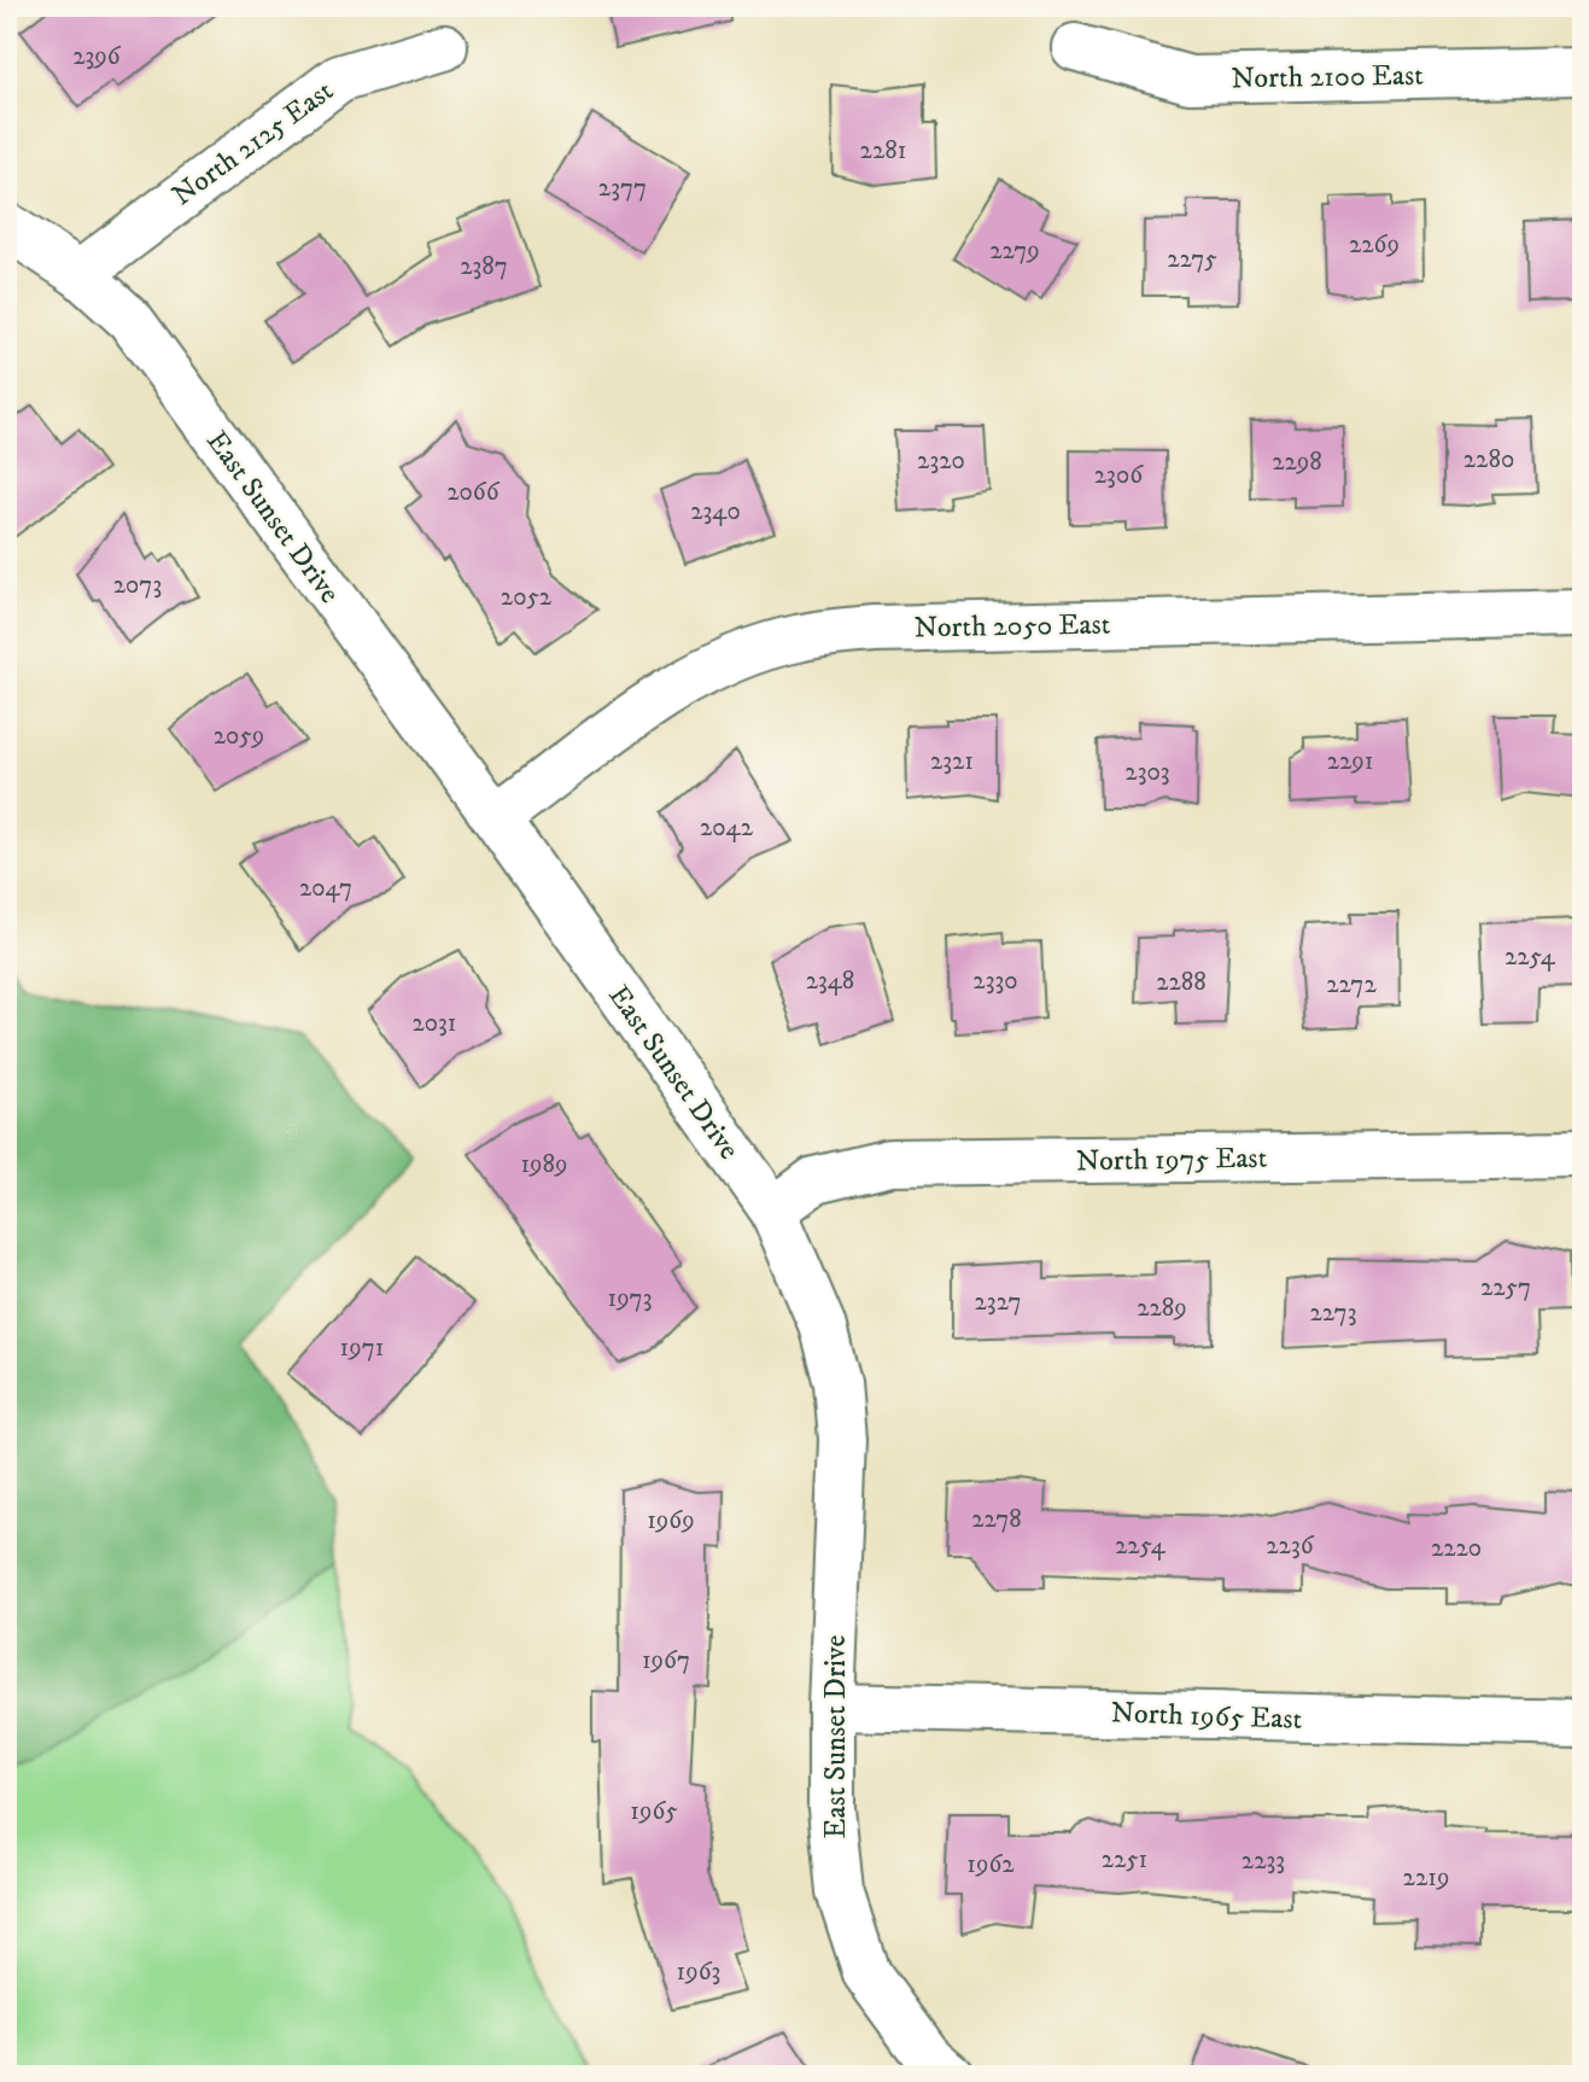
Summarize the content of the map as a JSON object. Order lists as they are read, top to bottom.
{
  "streets": {
    "street": [
      "North 2100 East",
      "North 2125 East",
      "East Sunset Drive",
      "North 2050 East",
      "North 1975 East",
      "North 1965 East"
    ]
  },
  "crossings": [
    ["North 2125 East", "East Sunset Drive"],
    ["East Sunset Drive", "North 2050 East"],
    ["East Sunset Drive", "North 1975 East"],
    ["East Sunset Drive", "North 1965 East"]
  ],
  "house_numbers": [
    "2396",
    "2281",
    "2377",
    "2269",
    "2279",
    "2275",
    "2387",
    "2280",
    "2320",
    "2298",
    "2306",
    "2066",
    "2340",
    "2073",
    "2052",
    "2059",
    "2321",
    "2291",
    "2303",
    "2042",
    "2047",
    "2254",
    "2348",
    "2330",
    "2288",
    "2272",
    "2031",
    "1989",
    "2257",
    "1973",
    "2327",
    "2289",
    "2273",
    "1971",
    "2278",
    "1969",
    "2254",
    "2236",
    "2220",
    "1967",
    "1965",
    "2251",
    "2233",
    "1962",
    "2219",
    "1963"
  ]
}
